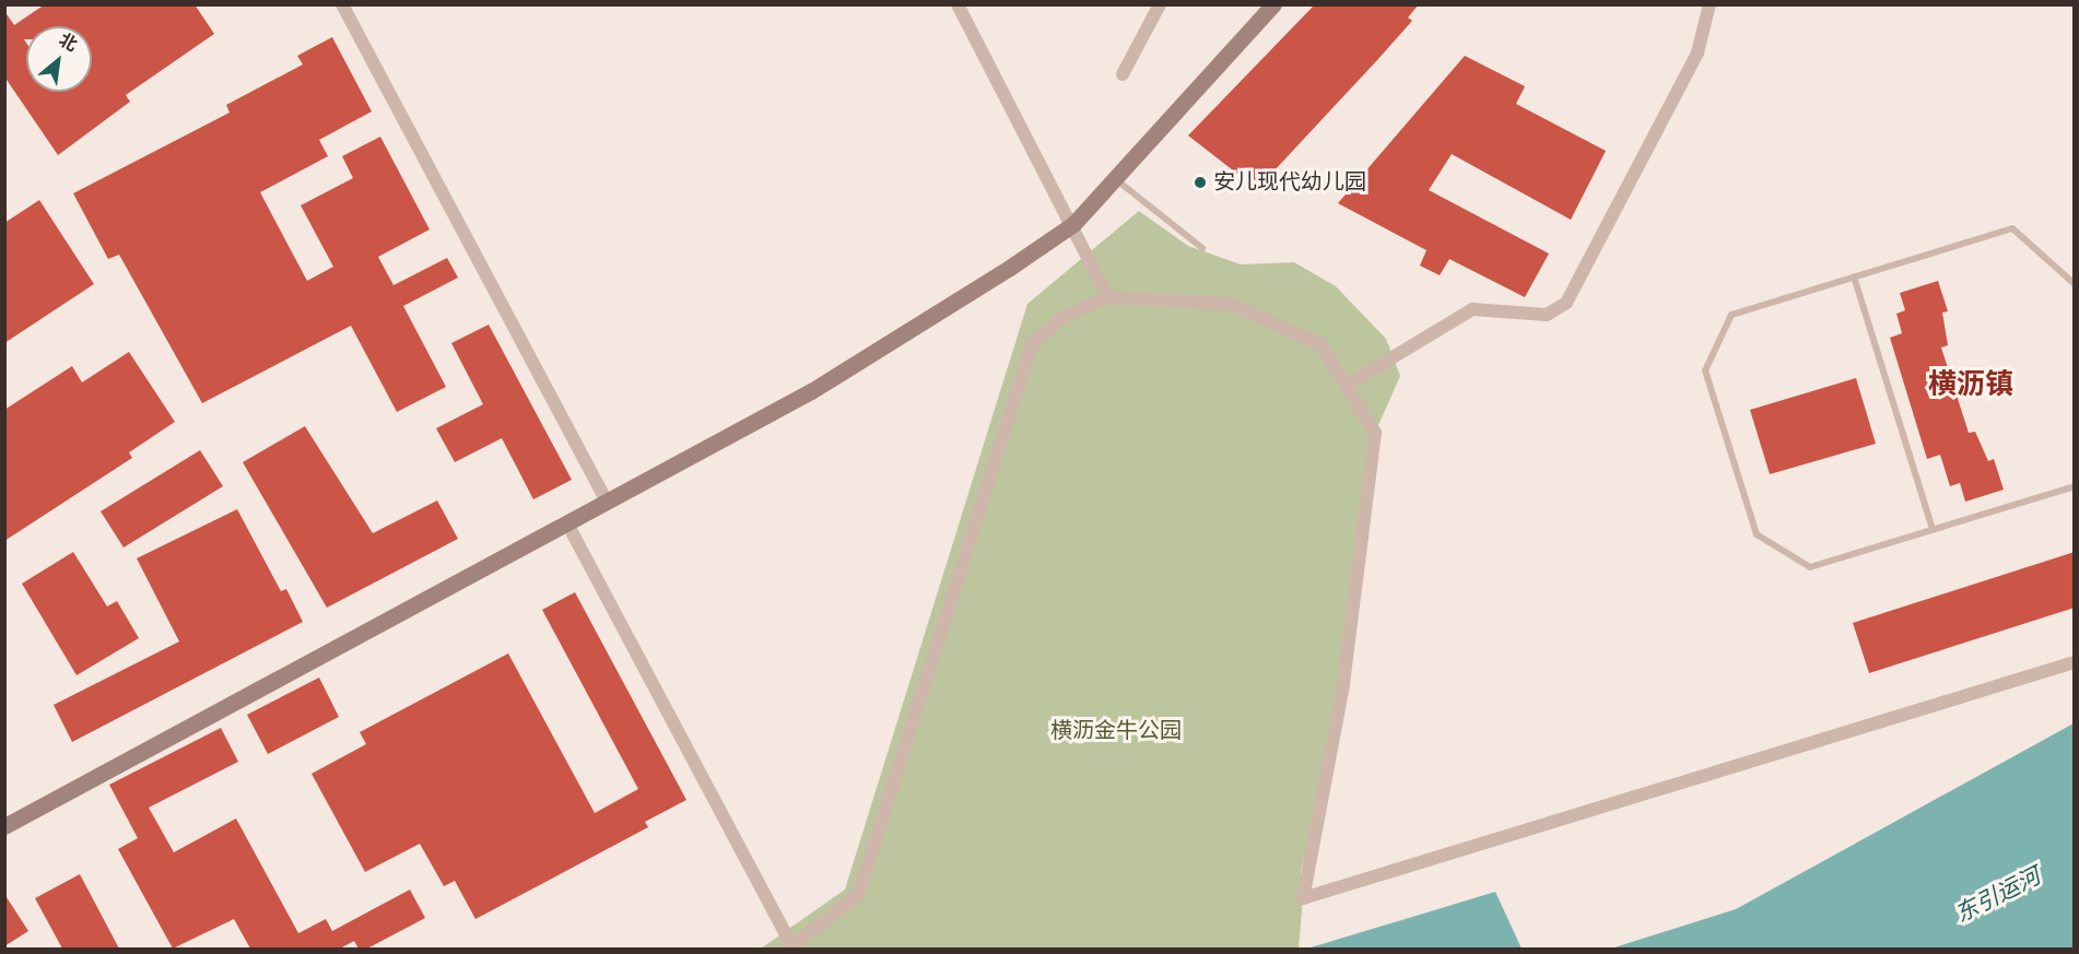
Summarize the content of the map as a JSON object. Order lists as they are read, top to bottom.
{
  "districts": ["横沥镇"],
  "water": ["东引运河"],
  "parks": ["横沥金牛公园"],
  "places": ["安儿现代幼儿园"],
  "north": "top right"
}
